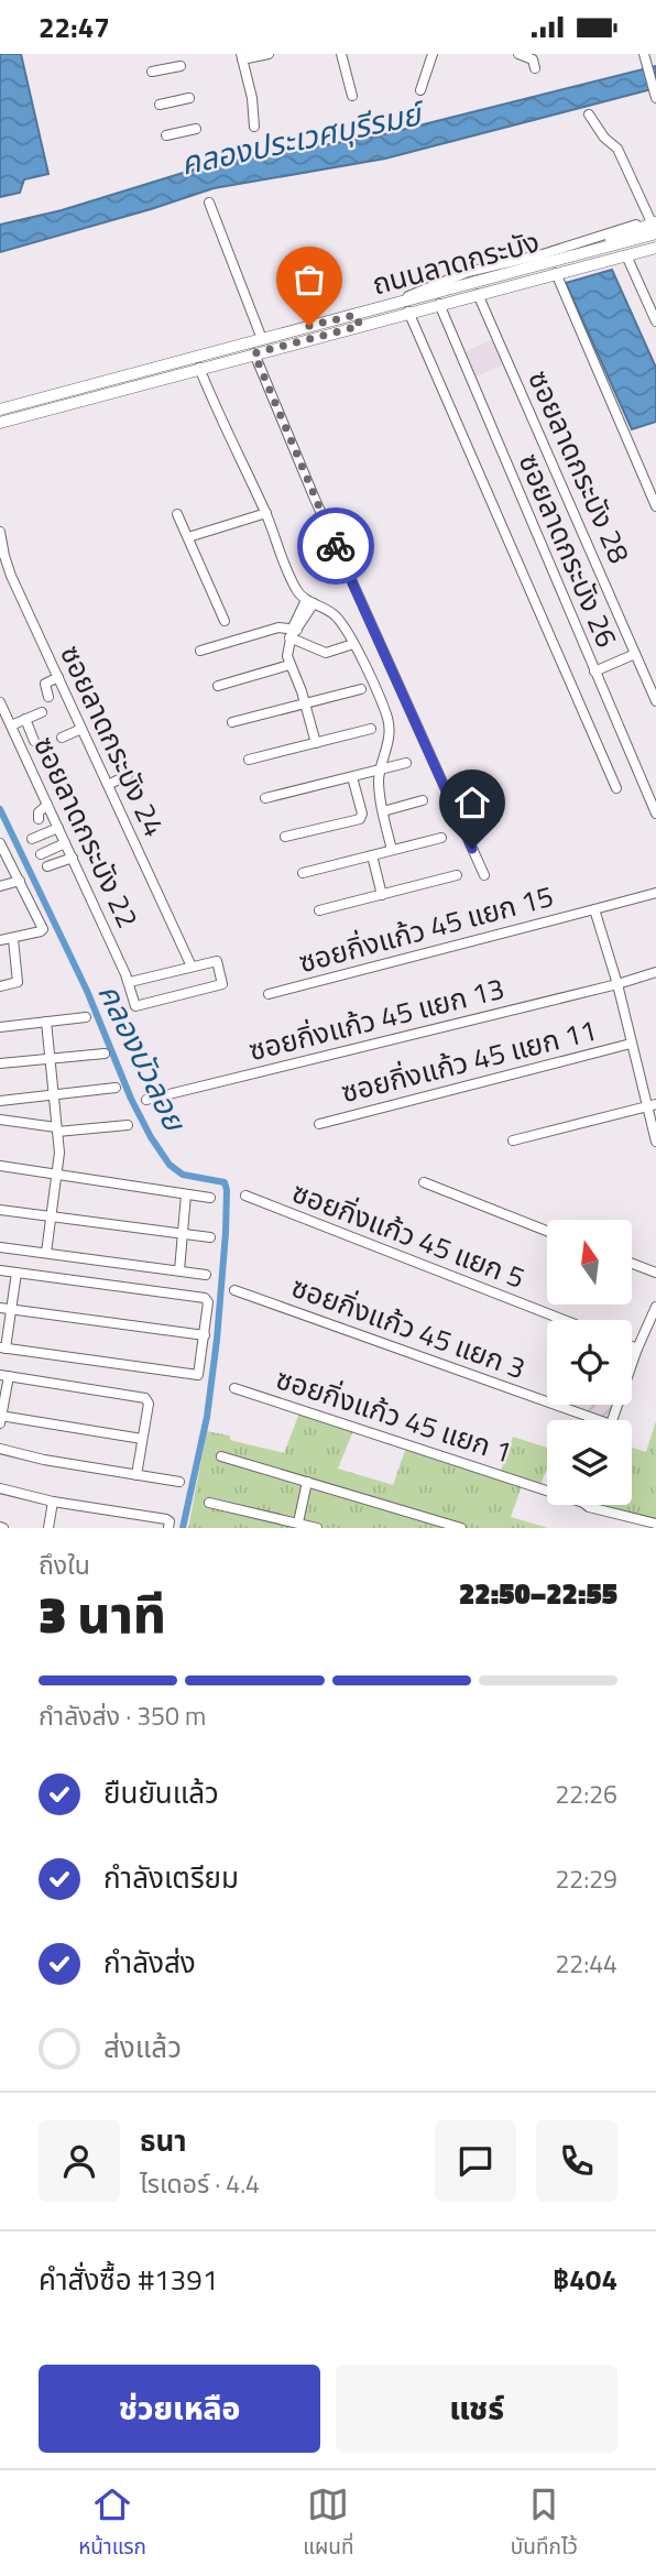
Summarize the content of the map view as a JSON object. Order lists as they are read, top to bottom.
{
  "streets": {
    "main road": ["ถนนลาดกระบัง"],
    "street": [
      "ซอยลาดกระบัง 28",
      "ซอยลาดกระบัง 26",
      "ซอยลาดกระบัง 24",
      "ซอยลาดกระบัง 22",
      "ซอยกิ่งแก้ว 45 แยก 15",
      "ซอยกิ่งแก้ว 45 แยก 13",
      "ซอยกิ่งแก้ว 45 แยก 11",
      "ซอยกิ่งแก้ว 45 แยก 5",
      "ซอยกิ่งแก้ว 45 แยก 3",
      "ซอยกิ่งแก้ว 45 แยก 1"
    ]
  },
  "crossings": [
    ["ถนนลาดกระบัง", "ซอยลาดกระบัง 28"],
    ["ถนนลาดกระบัง", "ซอยลาดกระบัง 26"]
  ],
  "water": ["คลองประเวศบุรีรมย์", "คลองบัวลอย"],
  "north": "top",
  "page": {
    "status": "22:47",
    "heading": ["3 นาที", "ถึงใน", "22:50–22:55"],
    "panel": [
      "ธนา",
      "ไรเดอร์ · 4.4",
      "คำสั่งซื้อ #1391",
      "฿404"
    ],
    "bar": "กำลังส่ง · 350 m",
    "list": [
      ["ยืนยันแล้ว", "22:26"],
      ["กำลังเตรียม", "22:29"],
      ["กำลังส่ง", "22:44"],
      "ส่งแล้ว"
    ],
    "buttons": ["ช่วยเหลือ", "แชร์"],
    "tabs": ["หน้าแรก", "แผนที่", "บันทึกไว้"]
  }
}
